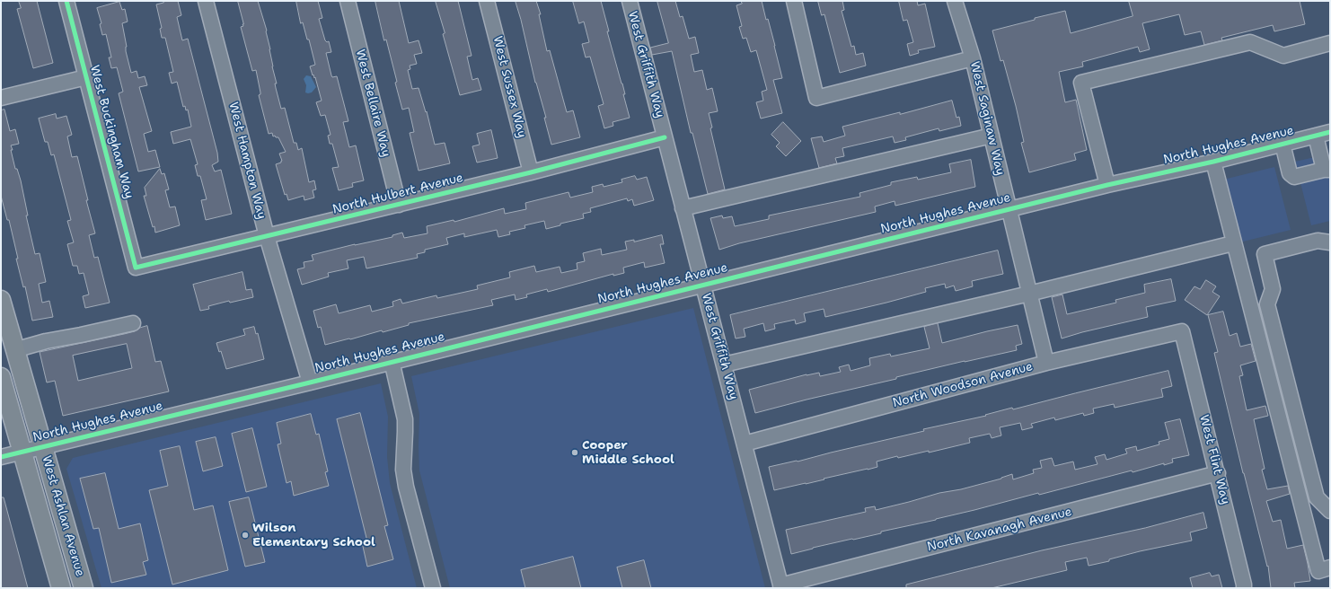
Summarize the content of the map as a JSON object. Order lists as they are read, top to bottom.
{
  "streets": {
    "main road": ["West Ashlan Avenue"],
    "street": [
      "West Griffith Way",
      "West Sussex Way",
      "West Bellaire Way",
      "West Saginaw Way",
      "West Buckingham Way",
      "North Hughes Avenue",
      "West Hampton Way",
      "North Hulbert Avenue",
      "North Woodson Avenue",
      "West Flint Way",
      "North Kavanagh Avenue"
    ]
  },
  "crossings": [
    ["West Griffith Way", "North Hughes Avenue"],
    ["West Griffith Way", "North Hulbert Avenue"],
    ["West Griffith Way", "North Woodson Avenue"],
    ["West Griffith Way", "North Kavanagh Avenue"],
    ["West Sussex Way", "North Hulbert Avenue"],
    ["West Bellaire Way", "North Hulbert Avenue"],
    ["West Saginaw Way", "North Hughes Avenue"],
    ["West Saginaw Way", "North Woodson Avenue"],
    ["West Buckingham Way", "North Hulbert Avenue"],
    ["North Hughes Avenue", "West Hampton Way"],
    ["North Hughes Avenue", "West Ashlan Avenue"],
    ["West Hampton Way", "North Hulbert Avenue"],
    ["North Woodson Avenue", "West Flint Way"],
    ["West Flint Way", "North Kavanagh Avenue"]
  ],
  "places": ["Cooper Middle School", "Wilson Elementary School"]
}
